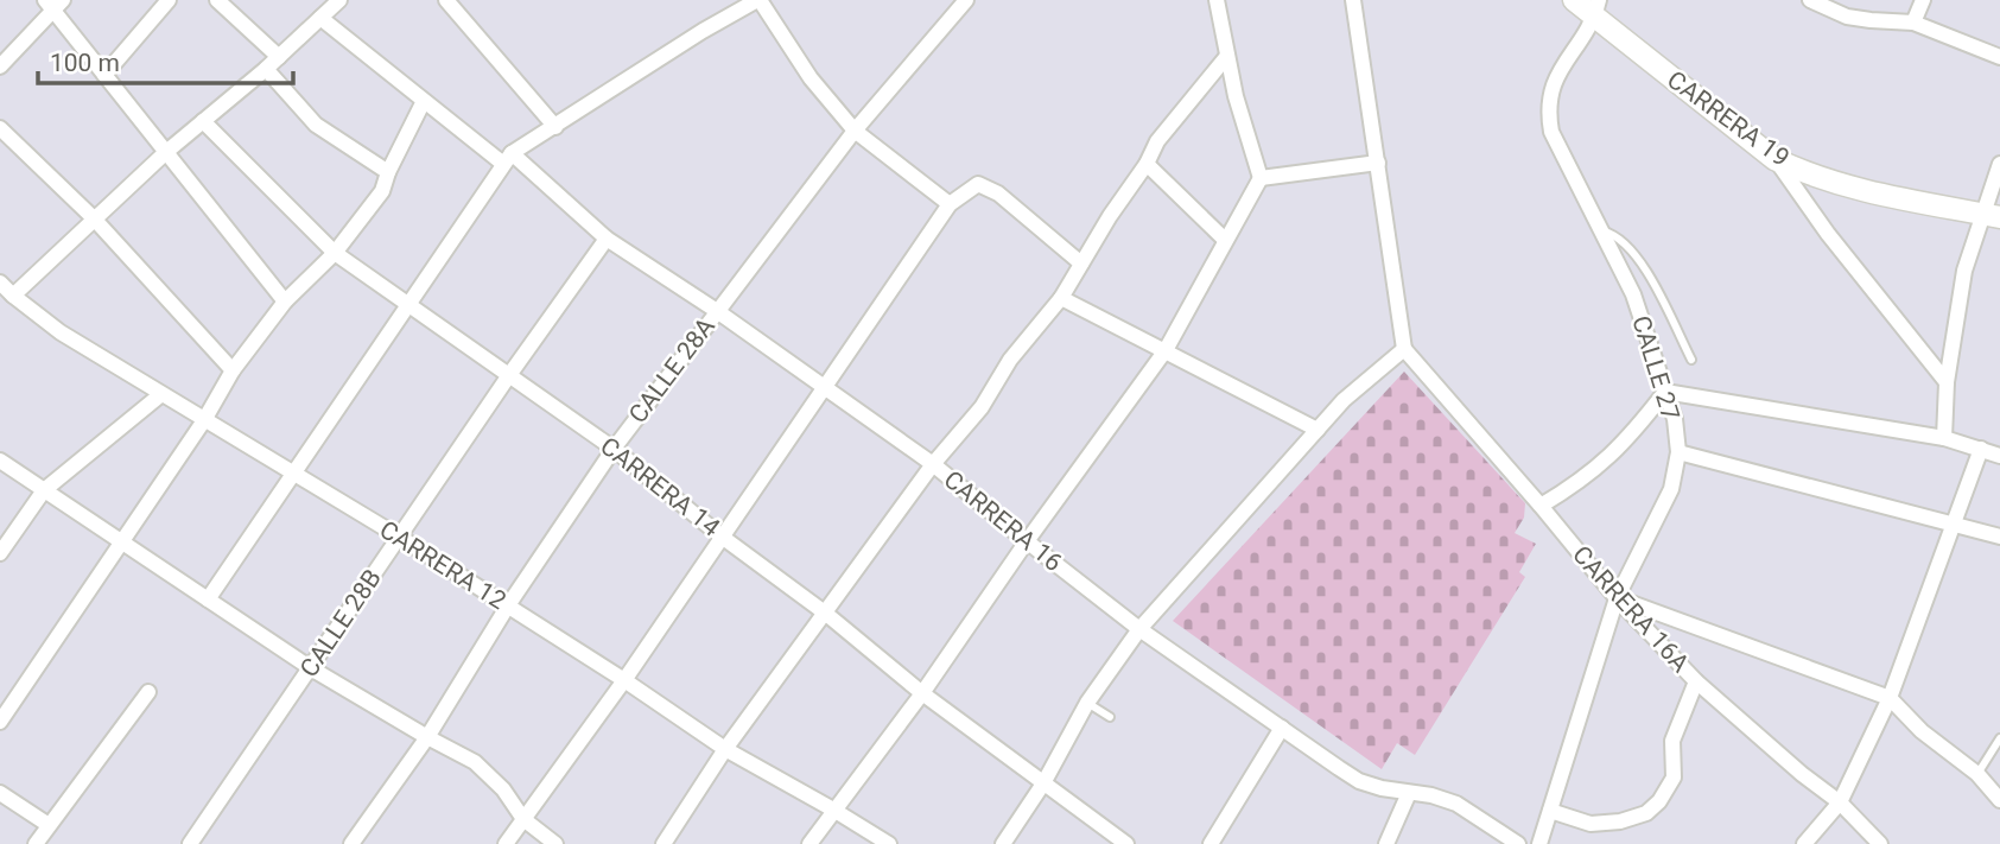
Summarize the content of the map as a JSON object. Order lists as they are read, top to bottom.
{
  "streets": {
    "street": [
      "CARRERA 19",
      "CALLE 27",
      "CALLE 28A",
      "CARRERA 14",
      "CARRERA 16",
      "CARRERA 12",
      "CARRERA 16A",
      "CALLE 28B"
    ]
  },
  "crossings": [
    ["CARRERA 19", "CALLE 27"],
    ["CALLE 27", "CARRERA 16A"],
    ["CALLE 28A", "CARRERA 14"],
    ["CALLE 28A", "CARRERA 16"],
    ["CALLE 28A", "CARRERA 12"],
    ["CARRERA 14", "CALLE 28B"],
    ["CARRERA 16", "CALLE 28B"],
    ["CARRERA 12", "CALLE 28B"]
  ],
  "scale_bar": "100 m"
}
